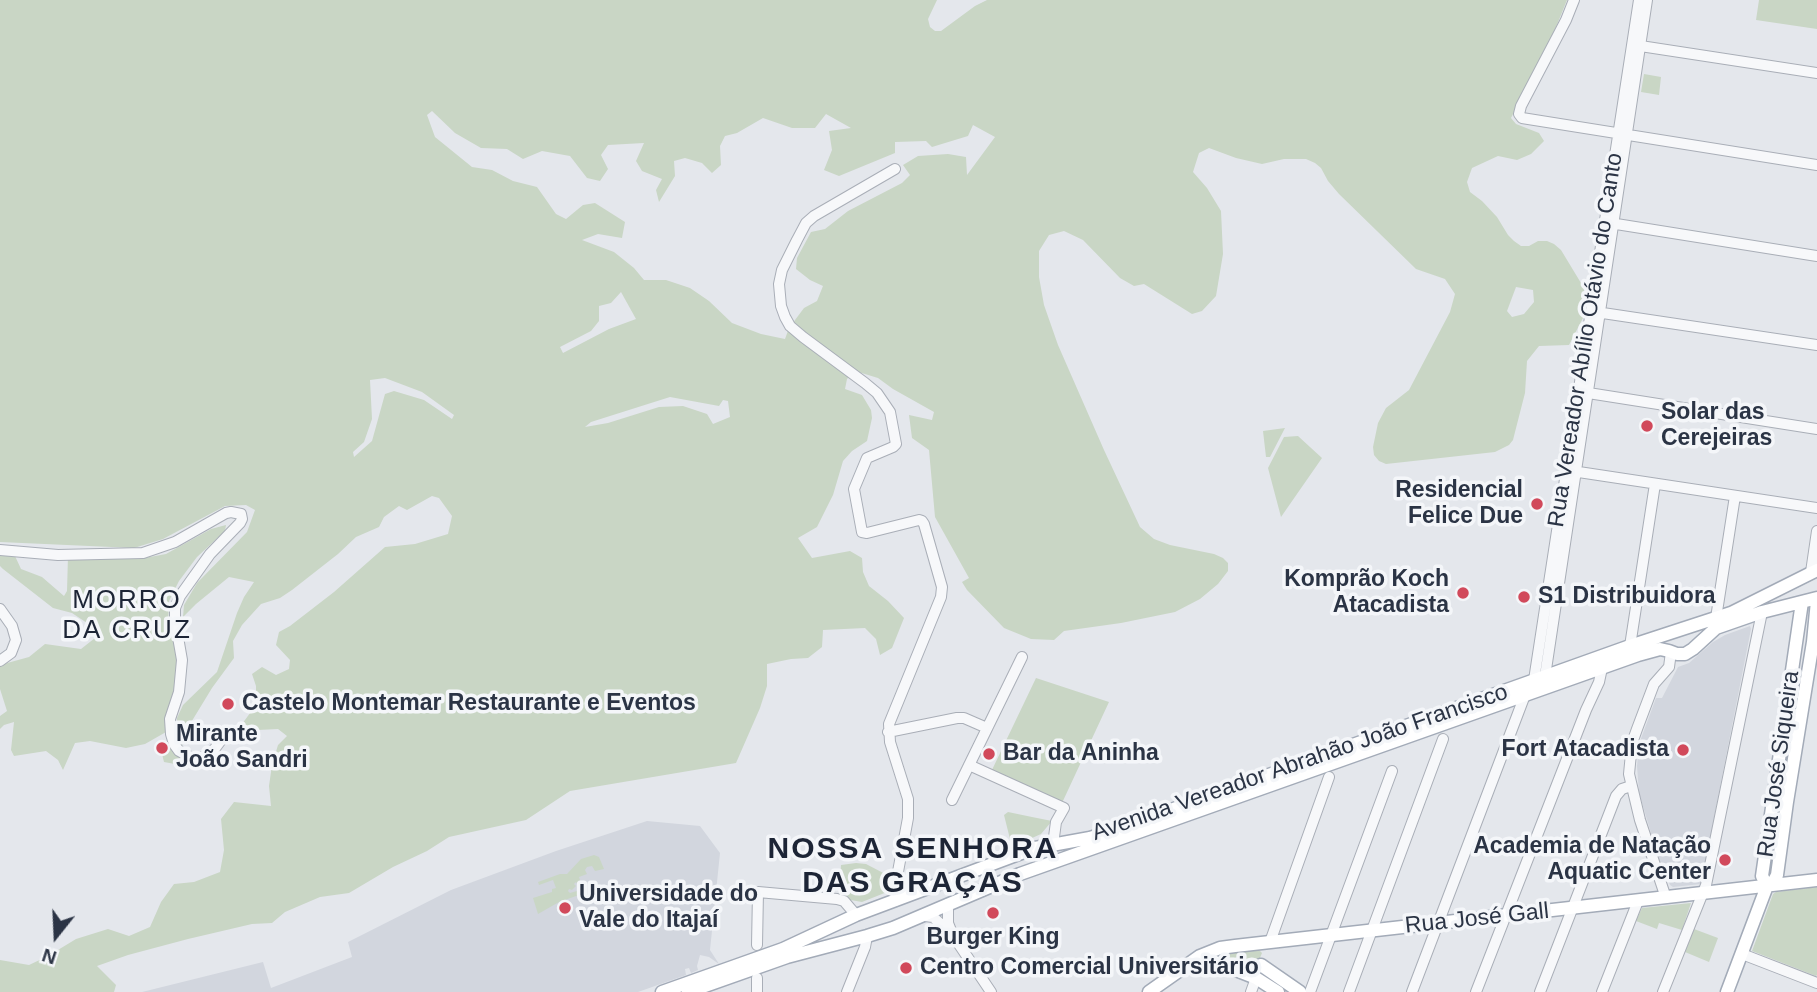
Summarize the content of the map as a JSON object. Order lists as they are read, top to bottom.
{
  "streets": {
    "main road": ["Avenida Vereador Abrahão João Francisco", "Rua José Siqueira", "Rua José Gall"],
    "street": ["Rua Vereador Abílio Otávio do Canto"]
  },
  "crossings": [
    ["Rua Vereador Abílio Otávio do Canto", "Avenida Vereador Abrahão João Francisco"],
    ["Avenida Vereador Abrahão João Francisco", "Rua José Siqueira"],
    ["Rua José Siqueira", "Rua José Gall"]
  ],
  "districts": ["MORRO DA CRUZ", "NOSSA SENHORA DAS GRAÇAS"],
  "places": [
    "Solar das Cerejeiras",
    "Residencial Felice Due",
    "Komprão Koch Atacadista",
    "S1 Distribuidora",
    "Castelo Montemar Restaurante e Eventos",
    "Mirante João Sandri",
    "Fort Atacadista",
    "Bar da Aninha",
    "Academia de Natação Aquatic Center",
    "Universidade do Vale do Itajaí",
    "Burger King",
    "Centro Comercial Universitário"
  ],
  "north": "bottom"
}
